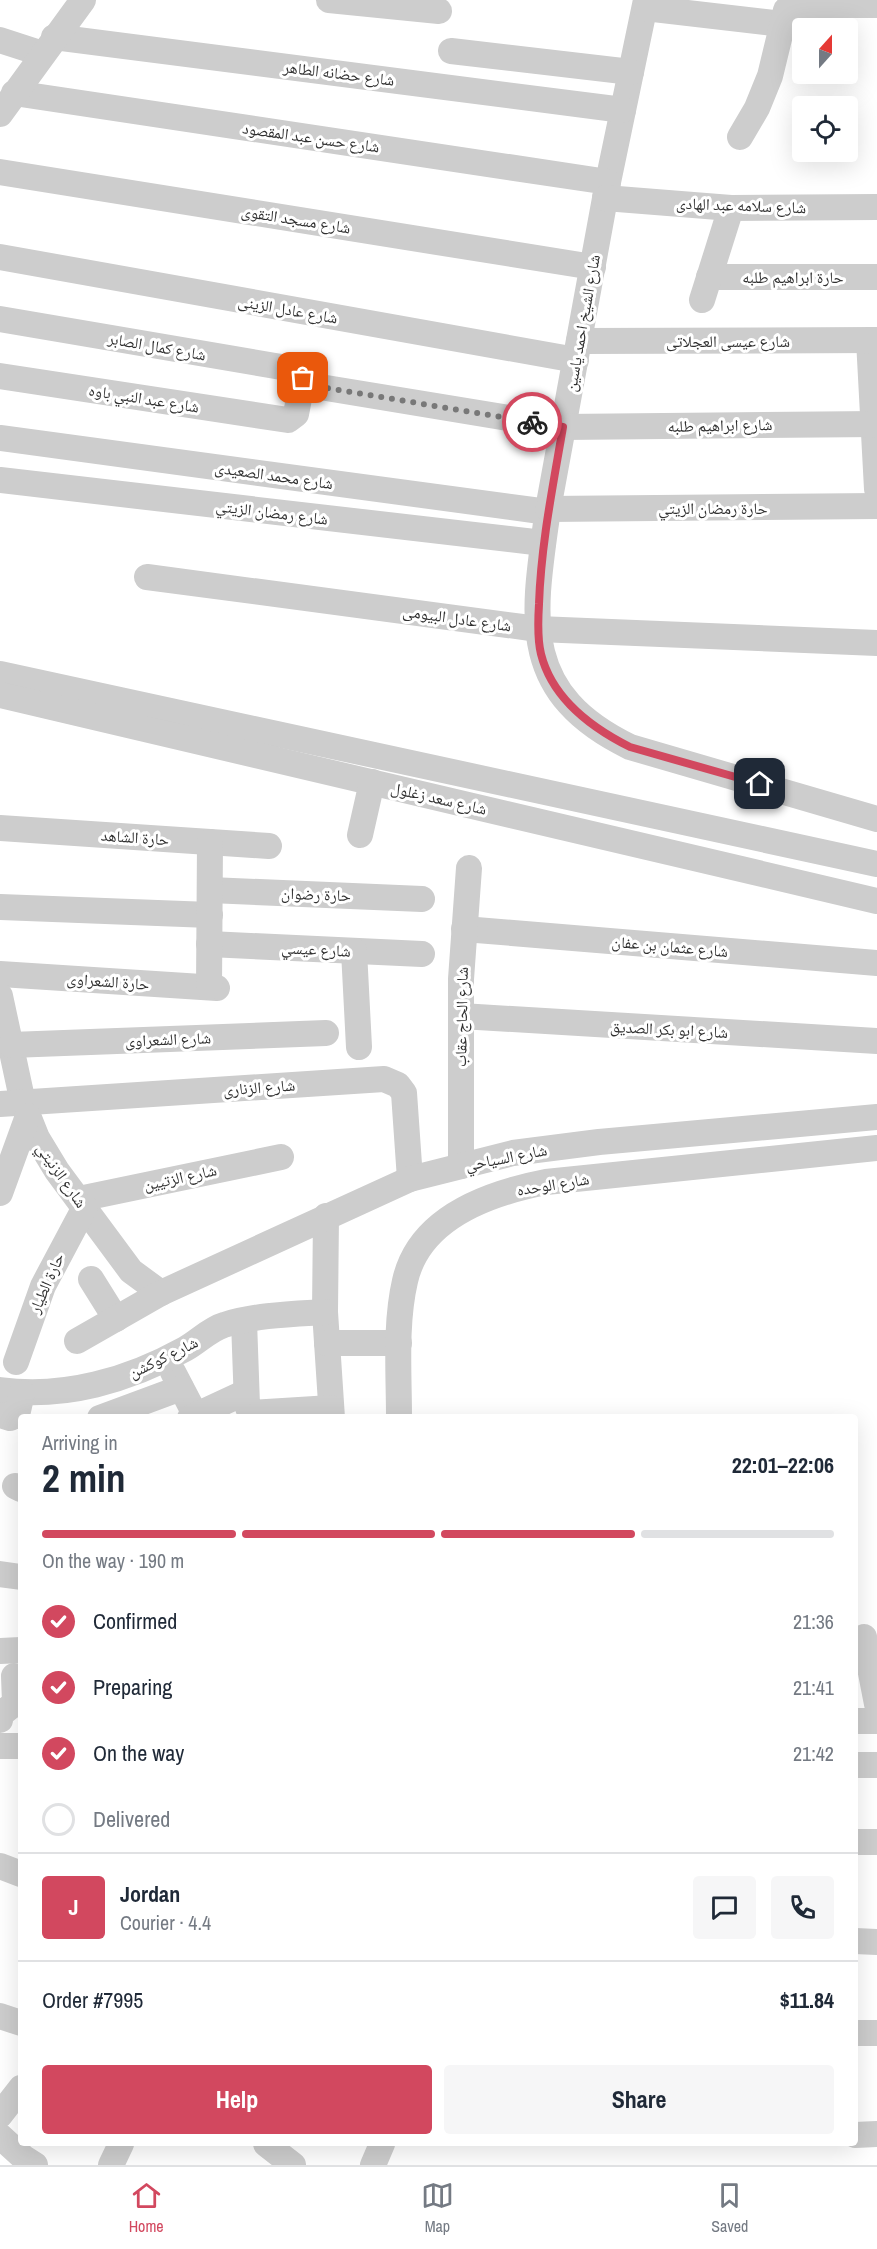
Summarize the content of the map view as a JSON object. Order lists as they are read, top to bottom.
{
  "streets": {
    "street": [
      "شارع حضانه الطاهر",
      "شارع حسن عبد المقصود",
      "شارع سلامه عبد الهادى",
      "شارع مسجد التقوى",
      "حارة ابراهيم طلبه",
      "شارع عادل الزينى",
      "شارع الشيخ احمد ياسين",
      "شارع عيسى العجلاتى",
      "شارع كمال الصابر",
      "شارع عبد النبي باوه",
      "شارع ابراهيم طلبه",
      "شارع محمد الصعيدى",
      "حارة رمضان الزيتي",
      "شارع رمضان الزيتي",
      "شارع عادل البيومى",
      "شارع سعد زغلول",
      "حارة الشاهد",
      "حارة رضوان",
      "شارع عثمان بن عفان",
      "شارع عيسي",
      "حارة الشعراوى",
      "شارع الحاج عقاب",
      "شارع ابو بكر الصديق",
      "شارع الشعراوى",
      "شارع الزنارى",
      "شارع السياحي",
      "شارع الزنيتي",
      "شارع الزتيين",
      "شارع الوحده",
      "حارة الطيار",
      "شارع كوكشن"
    ]
  },
  "crossings": [
    ["شارع حضانه الطاهر", "شارع الشيخ احمد ياسين"],
    ["شارع حسن عبد المقصود", "شارع سلامه عبد الهادى"],
    ["شارع حسن عبد المقصود", "شارع الشيخ احمد ياسين"],
    ["شارع سلامه عبد الهادى", "حارة ابراهيم طلبه"],
    ["شارع سلامه عبد الهادى", "شارع الشيخ احمد ياسين"],
    ["شارع مسجد التقوى", "شارع الشيخ احمد ياسين"],
    ["شارع عادل الزينى", "شارع الشيخ احمد ياسين"],
    ["شارع عادل الزينى", "شارع عيسى العجلاتى"],
    ["شارع الشيخ احمد ياسين", "شارع عيسى العجلاتى"],
    ["شارع الشيخ احمد ياسين", "شارع ابراهيم طلبه"],
    ["شارع الشيخ احمد ياسين", "شارع محمد الصعيدى"],
    ["شارع الشيخ احمد ياسين", "حارة رمضان الزيتي"],
    ["شارع الشيخ احمد ياسين", "شارع رمضان الزيتي"],
    ["شارع الشيخ احمد ياسين", "شارع عادل البيومى"],
    ["شارع كمال الصابر", "شارع عبد النبي باوه"],
    ["شارع محمد الصعيدى", "حارة رمضان الزيتي"],
    ["شارع عثمان بن عفان", "شارع الحاج عقاب"],
    ["شارع عيسي", "حارة الشعراوى"],
    ["شارع الحاج عقاب", "شارع ابو بكر الصديق"],
    ["شارع الحاج عقاب", "شارع السياحي"],
    ["شارع الشعراوى", "شارع الزنيتي"],
    ["شارع الزنارى", "شارع السياحي"],
    ["شارع الزنارى", "شارع الزنيتي"],
    ["شارع السياحي", "شارع الزنيتي"],
    ["شارع الزنيتي", "شارع الزتيين"],
    ["شارع الزنيتي", "حارة الطيار"],
    ["شارع الزتيين", "حارة الطيار"]
  ],
  "north": "top",
  "page": {
    "heading": ["2 min", "Arriving in", "22:01–22:06"],
    "panel": [
      "Jordan",
      "Courier · 4.4",
      "Order #7995",
      "$11.84"
    ],
    "bar": "On the way · 190 m",
    "list": [
      ["Confirmed", "21:36"],
      ["Preparing", "21:41"],
      ["On the way", "21:42"],
      "Delivered"
    ],
    "round": "J",
    "buttons": ["Help", "Share"],
    "tabs": ["Home", "Map", "Saved"]
  }
}
